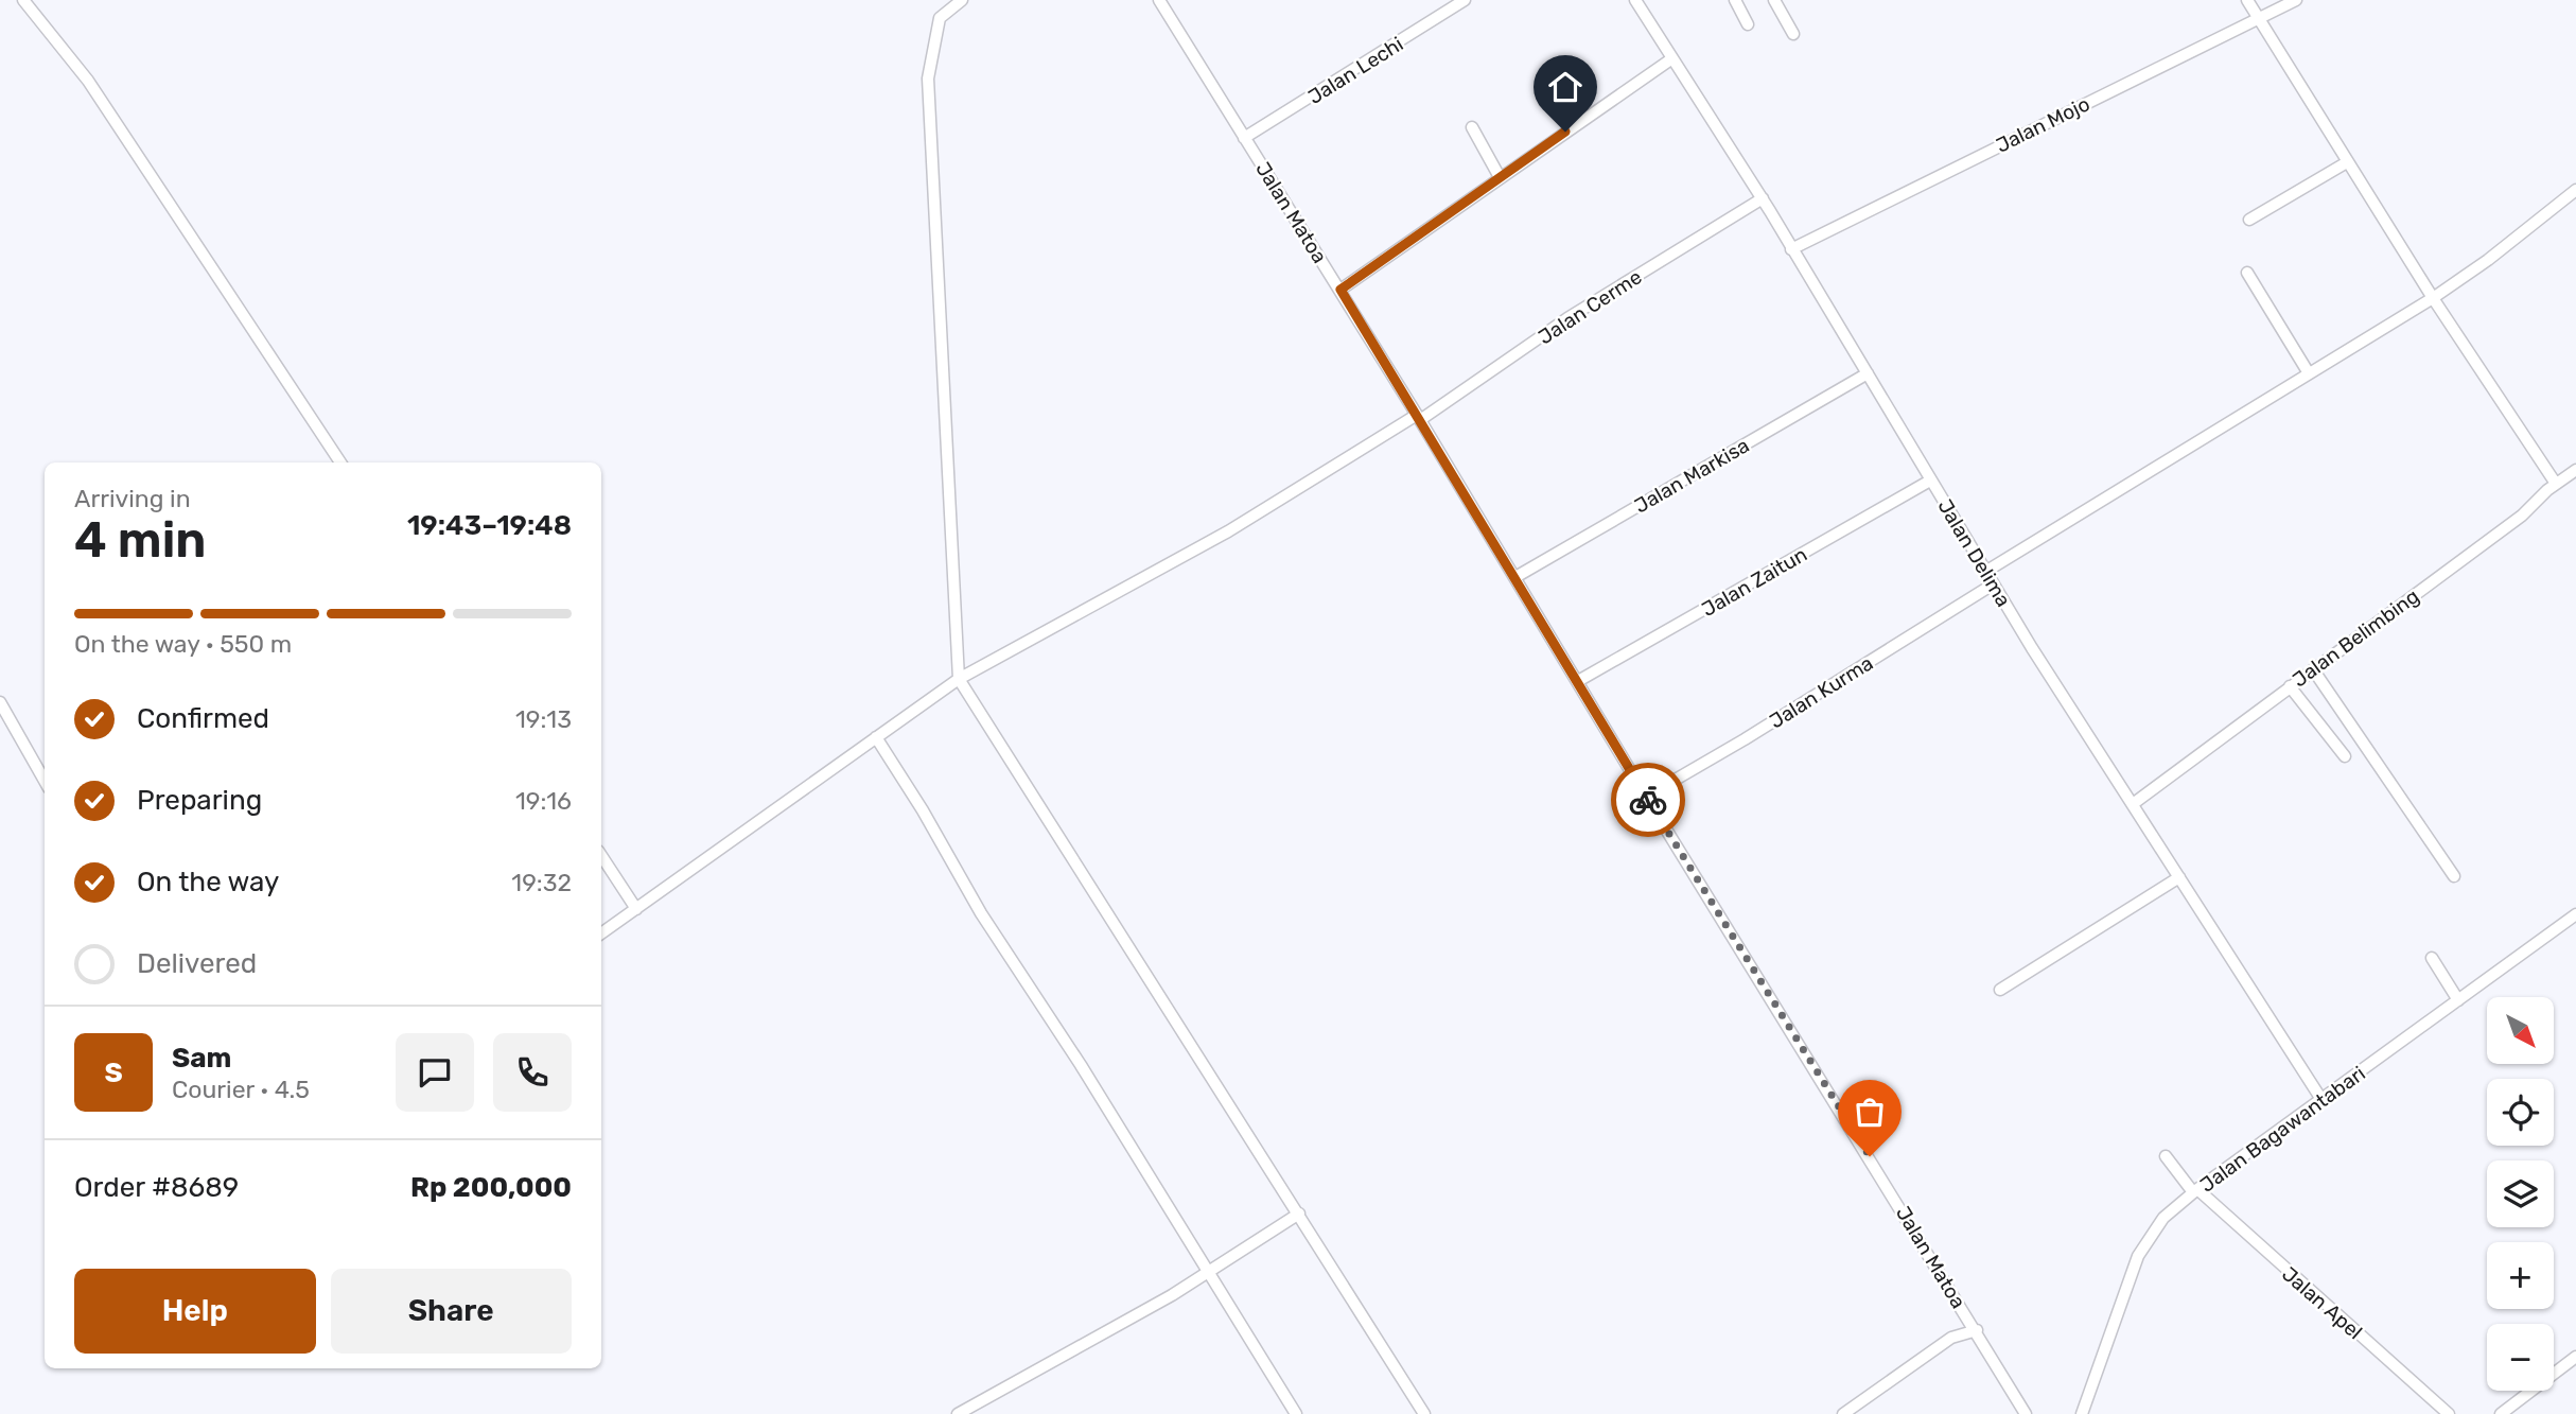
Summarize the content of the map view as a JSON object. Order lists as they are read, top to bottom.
{
  "streets": {
    "street": [
      "Jalan Lechi",
      "Jalan Mojo",
      "Jalan Matoa",
      "Jalan Cerme",
      "Jalan Markisa",
      "Jalan Delima",
      "Jalan Zaitun",
      "Jalan Belimbing",
      "Jalan Kurma",
      "Jalan Bagawantabari",
      "Jalan Apel"
    ]
  },
  "crossings": [
    ["Jalan Lechi", "Jalan Matoa"],
    ["Jalan Mojo", "Jalan Delima"],
    ["Jalan Matoa", "Jalan Cerme"],
    ["Jalan Matoa", "Jalan Markisa"],
    ["Jalan Matoa", "Jalan Zaitun"],
    ["Jalan Matoa", "Jalan Kurma"],
    ["Jalan Cerme", "Jalan Delima"],
    ["Jalan Markisa", "Jalan Delima"],
    ["Jalan Delima", "Jalan Zaitun"],
    ["Jalan Delima", "Jalan Belimbing"],
    ["Jalan Delima", "Jalan Kurma"],
    ["Jalan Delima", "Jalan Bagawantabari"],
    ["Jalan Bagawantabari", "Jalan Apel"]
  ],
  "north": "bottom right",
  "page": {
    "heading": ["4 min", "Arriving in", "19:43–19:48"],
    "panel": [
      "Sam",
      "Courier · 4.5",
      "Order #8689",
      "Rp 200,000"
    ],
    "bar": "On the way · 550 m",
    "list": [
      ["Confirmed", "19:13"],
      ["Preparing", "19:16"],
      ["On the way", "19:32"],
      "Delivered"
    ],
    "map_buttons": ["+", "−"],
    "round": "S",
    "buttons": ["Help", "Share"]
  }
}
